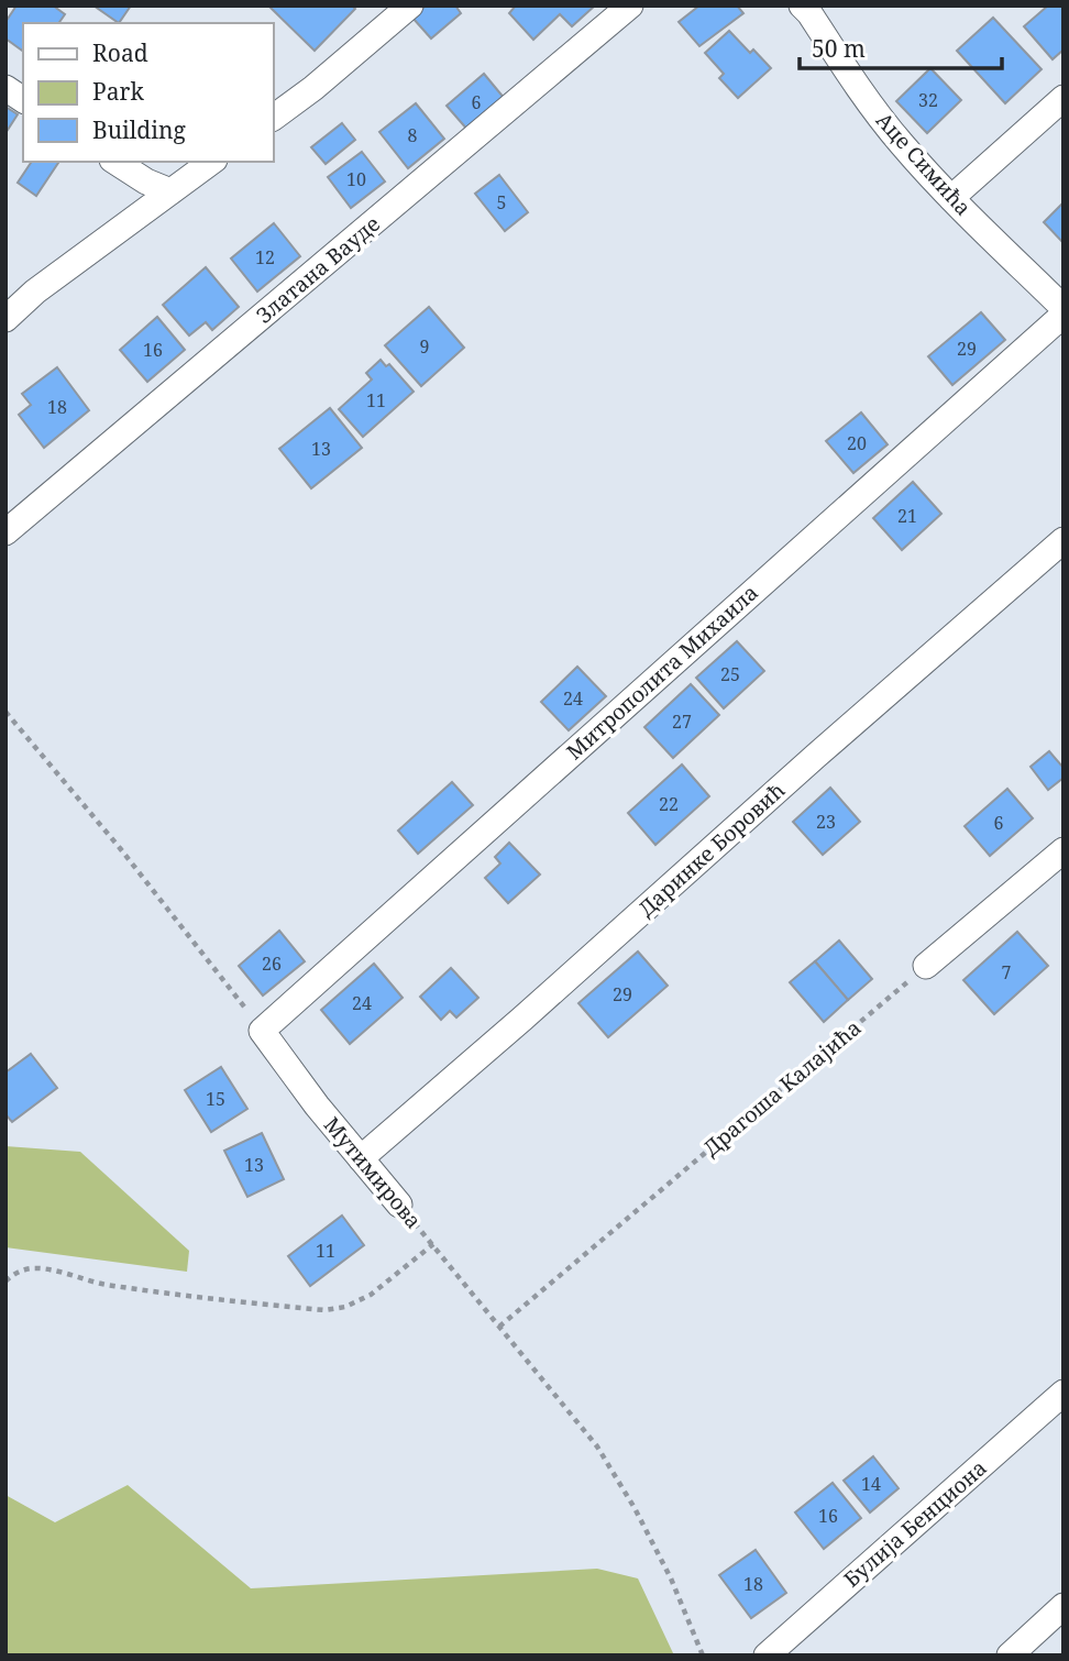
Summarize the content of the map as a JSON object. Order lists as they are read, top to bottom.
{
  "streets": {
    "street": [
      "Аце Симића",
      "Златана Вауде",
      "Митрополита Михаила",
      "Даринке Боровић",
      "Мутимирова",
      "Булија Бенциона"
    ],
    "path": ["Драгоша Калајића"]
  },
  "crossings": [
    ["Митрополита Михаила", "Мутимирова"],
    ["Даринке Боровић", "Мутимирова"],
    ["Драгоша Калајића", "Мутимирова"]
  ],
  "house_numbers": [
    "32",
    "6",
    "8",
    "10",
    "5",
    "12",
    "9",
    "29",
    "16",
    "11",
    "18",
    "20",
    "13",
    "21",
    "25",
    "24",
    "27",
    "22",
    "23",
    "6",
    "26",
    "7",
    "29",
    "24",
    "15",
    "13",
    "11",
    "14",
    "16",
    "18"
  ],
  "legend": ["Road", "Park", "Building"],
  "scale_bar": "50 m"
}
